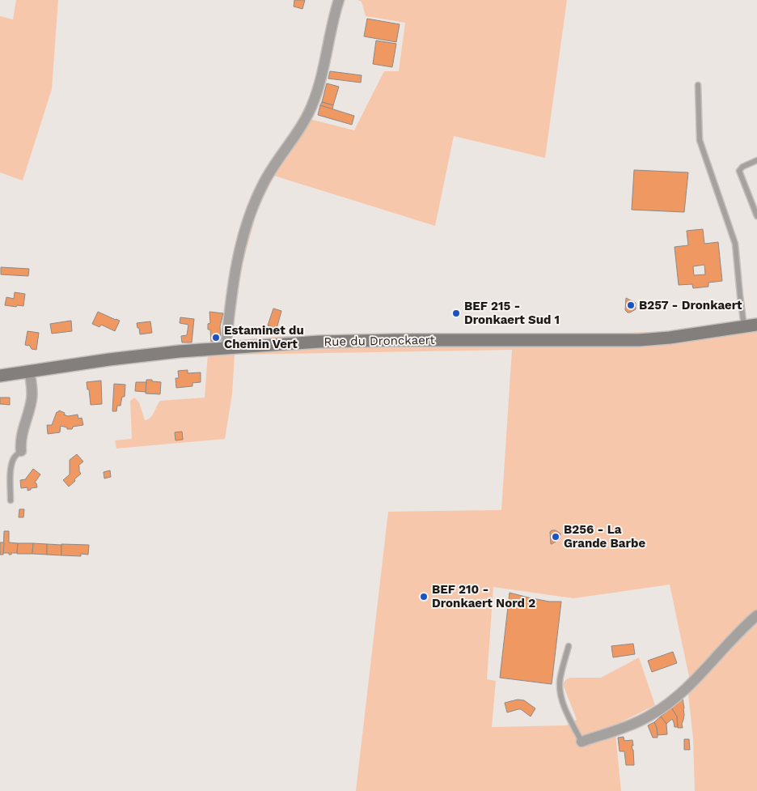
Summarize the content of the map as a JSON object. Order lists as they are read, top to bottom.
{
  "streets": {
    "main road": ["Rue du Dronckaert"]
  },
  "places": [
    "B257 - Dronkaert",
    "BEF 215 - Dronkaert Sud 1",
    "Estaminet du Chemin Vert",
    "B256 - La Grande Barbe",
    "BEF 210 - Dronkaert Nord 2"
  ]
}
